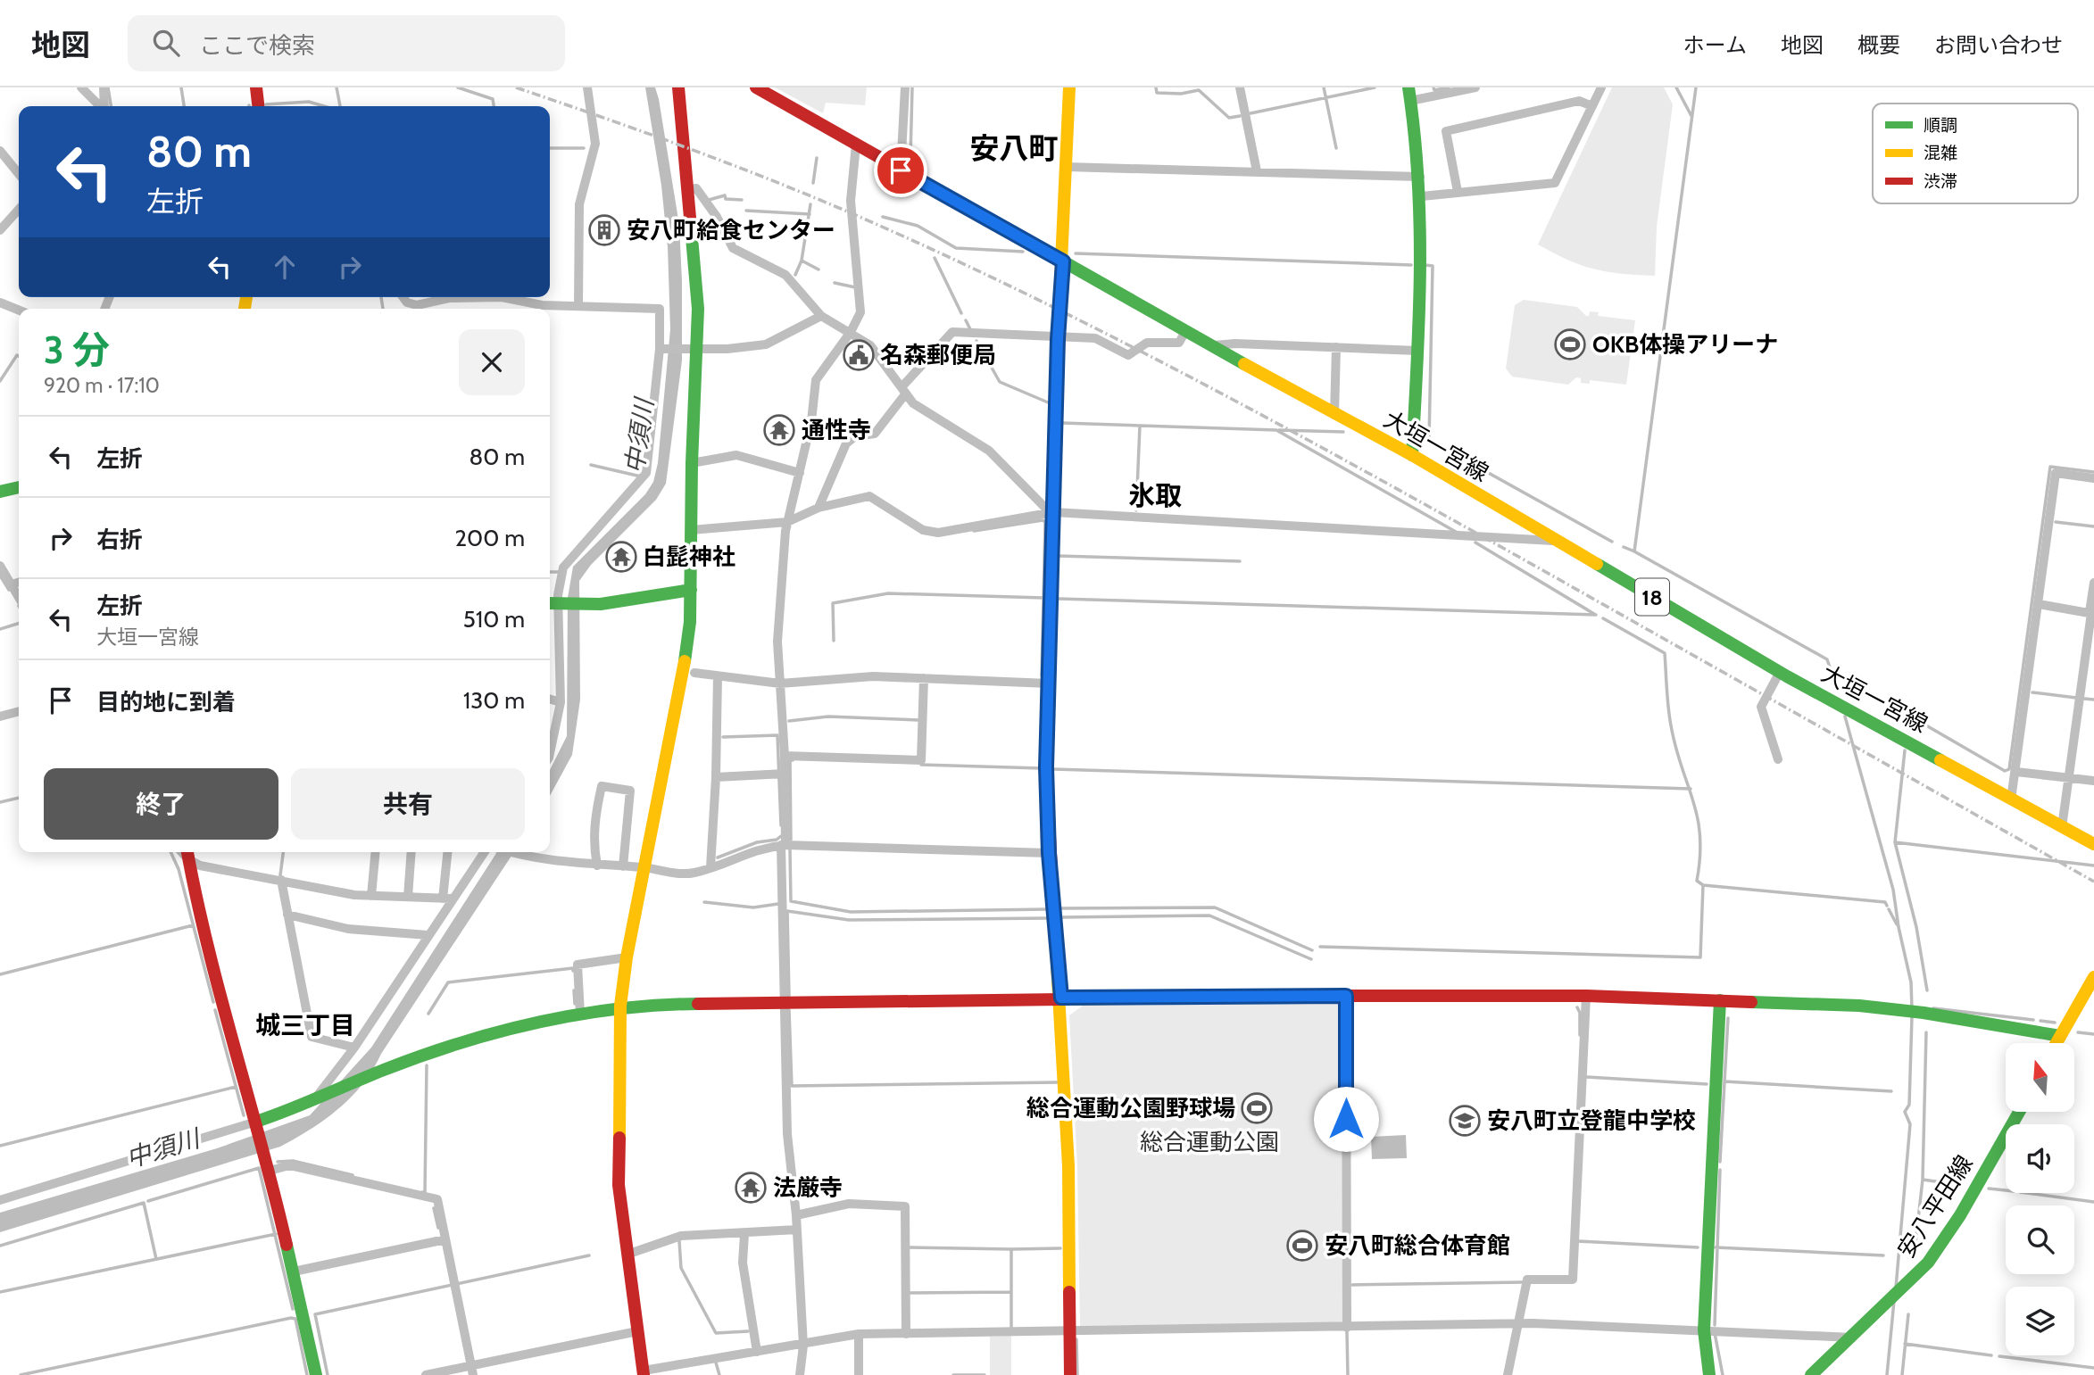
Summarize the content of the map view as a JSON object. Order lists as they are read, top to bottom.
{
  "streets": {
    "street": ["大垣一宮線", "18", "安八平田線"]
  },
  "districts": ["安八町", "氷取", "城三丁目"],
  "water": ["中須川"],
  "parks": ["総合運動公園"],
  "places": {
    "building": ["安八町給食センター"],
    "sports": ["OKB体操アリーナ", "総合運動公園野球場", "安八町総合体育館"],
    "public building": ["名森郵便局"],
    "temple": ["通性寺", "白髭神社", "法厳寺"],
    "school or university": ["安八町立登龍中学校"]
  },
  "legend": ["順調", "混雑", "渋滞"],
  "north": "top",
  "page": {
    "header": "地図",
    "search": "ここで検索",
    "nav": [
      "ホーム",
      "地図",
      "概要",
      "お問い合わせ"
    ],
    "turn": ["80 m", "左折"],
    "heading": ["3 分", "920 m · 17:10"],
    "list": [
      {
        "name": "左折",
        "value": "80 m"
      },
      {
        "name": "右折",
        "value": "200 m"
      },
      {
        "name": "左折",
        "note": "大垣一宮線",
        "value": "510 m"
      },
      {
        "name": "目的地に到着",
        "value": "130 m"
      }
    ],
    "buttons": ["終了", "共有"]
  }
}
